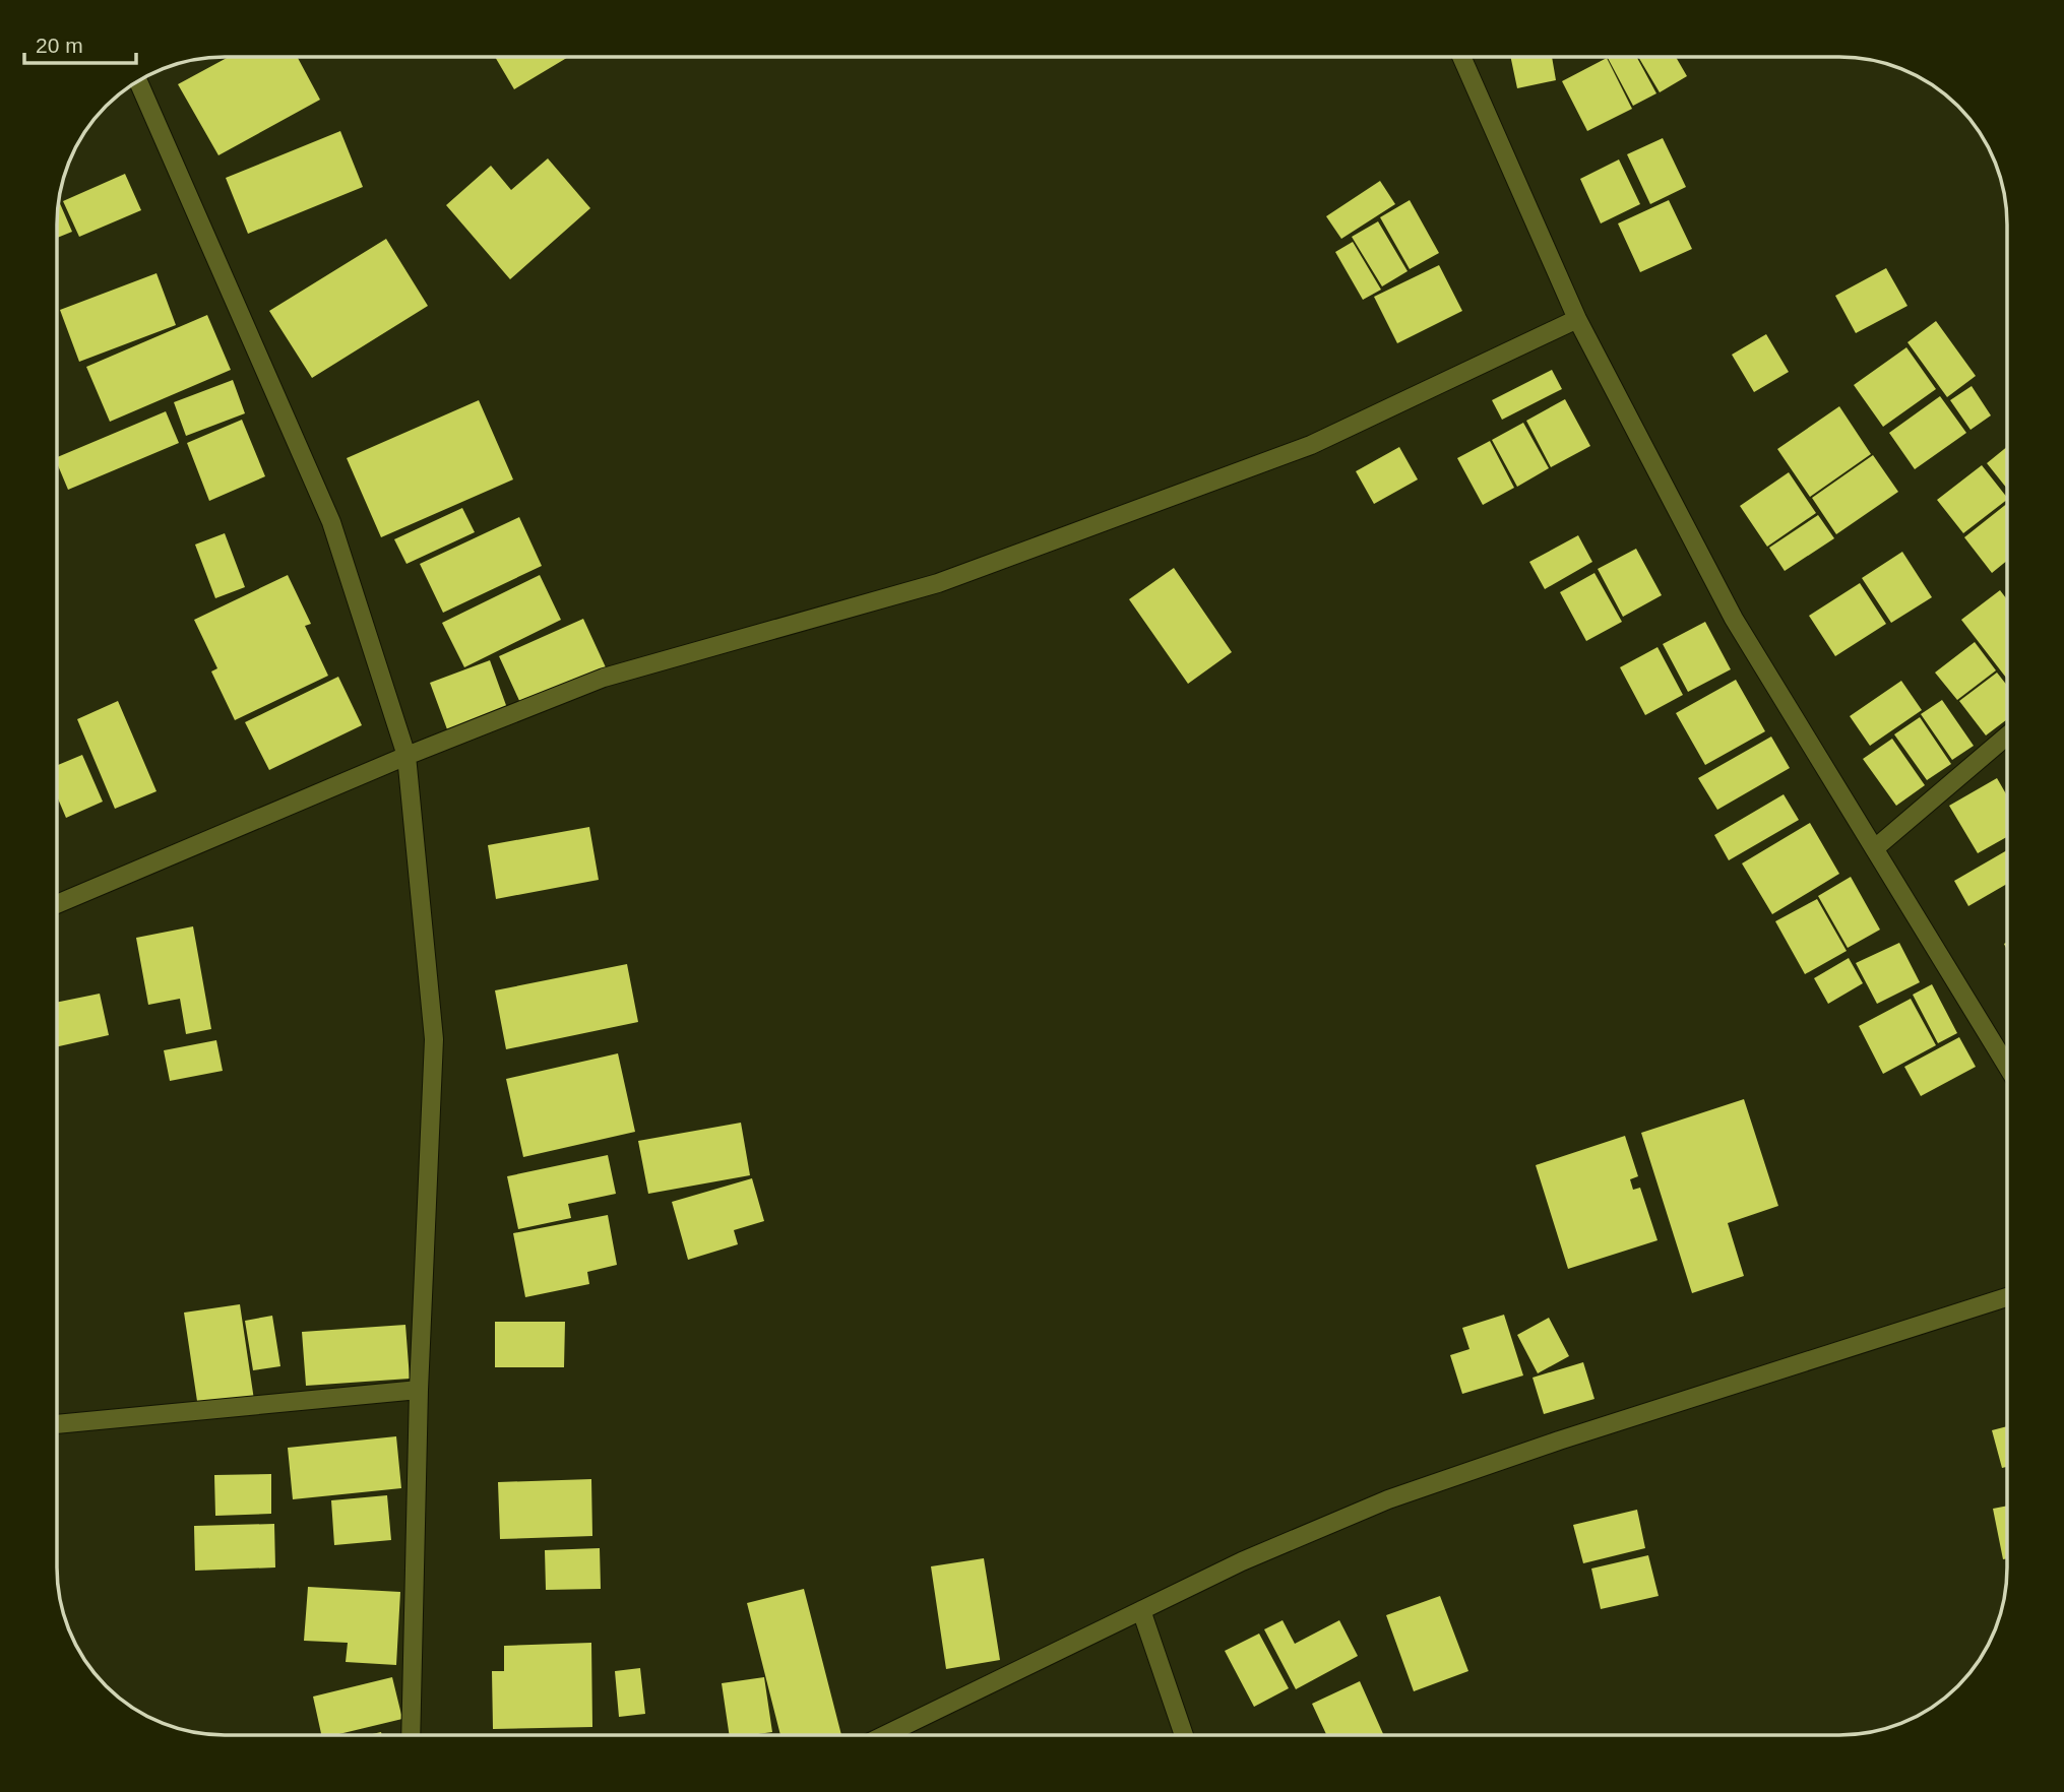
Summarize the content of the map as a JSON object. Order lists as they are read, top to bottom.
{
  "scale_bar": "20 m"
}
